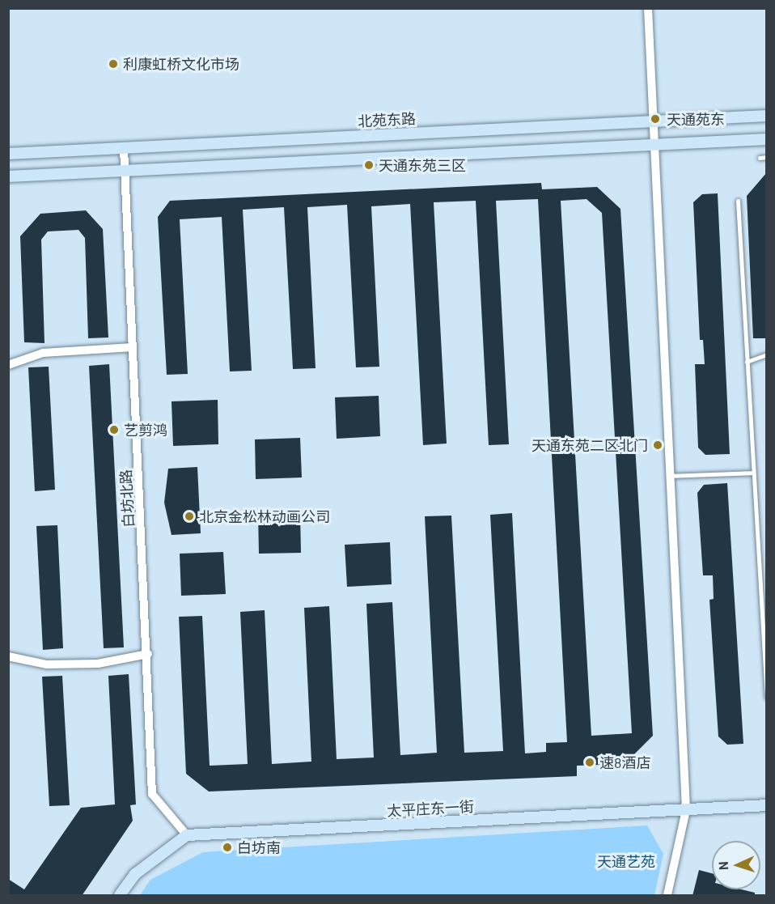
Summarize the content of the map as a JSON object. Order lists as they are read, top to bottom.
{
  "streets": {
    "main road": ["北苑东路", "太平庄东一街"],
    "street": ["白坊北路"]
  },
  "crossings": [
    ["北苑东路", "白坊北路"],
    ["白坊北路", "太平庄东一街"]
  ],
  "parks": ["天通艺苑"],
  "places": [
    "利康虹桥文化市场",
    "天通苑东",
    "天通东苑三区",
    "艺剪鸿",
    "天通东苑二区北门",
    "北京金松林动画公司",
    "速8酒店",
    "白坊南"
  ],
  "north": "left"
}
